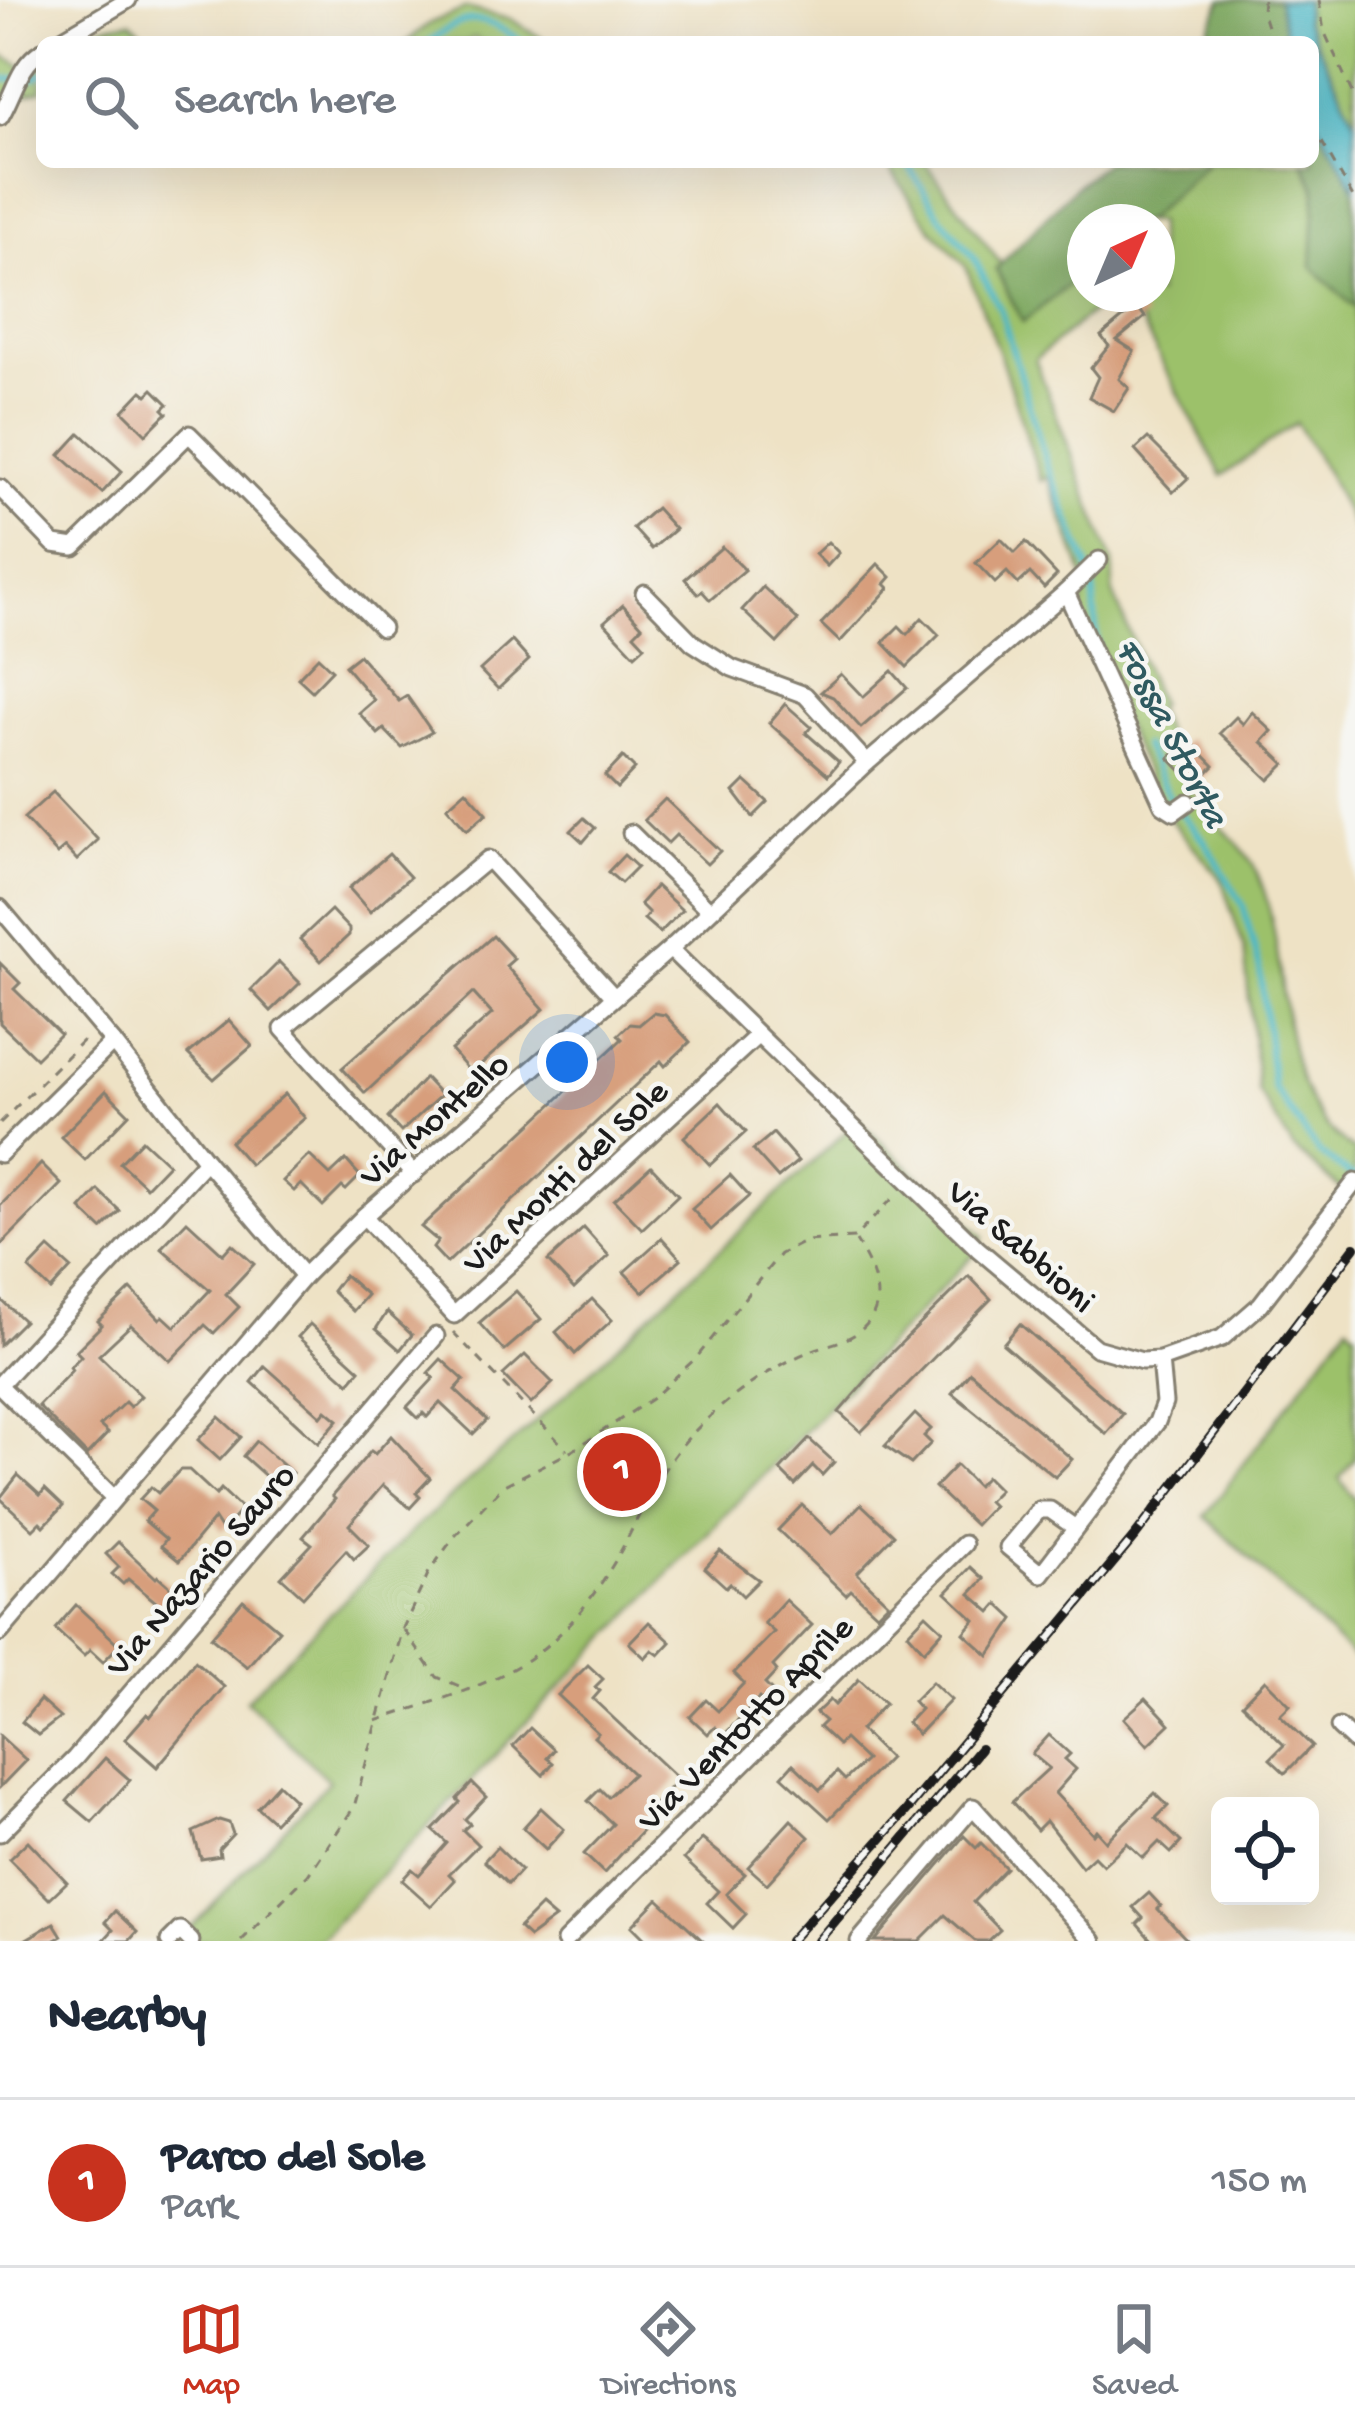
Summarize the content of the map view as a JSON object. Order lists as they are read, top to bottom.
{
  "streets": {
    "street": [
      "Via Montello",
      "Via Monti del Sole",
      "Via Sabbioni",
      "Via Nazario Sauro",
      "Via Ventotto Aprile"
    ]
  },
  "crossings": [
    ["Via Montello", "Via Monti del Sole"],
    ["Via Montello", "Via Sabbioni"],
    ["Via Monti del Sole", "Via Sabbioni"]
  ],
  "water": ["Fossa Storta"],
  "north": "top right",
  "page": {
    "search": "Search here",
    "pins": "1",
    "heading": "Nearby",
    "list": [
      {
        "mark": "1",
        "name": "Parco del Sole",
        "note": "Park",
        "value": "150 m"
      }
    ],
    "nav": ["Map", "Directions", "Saved"]
  }
}
